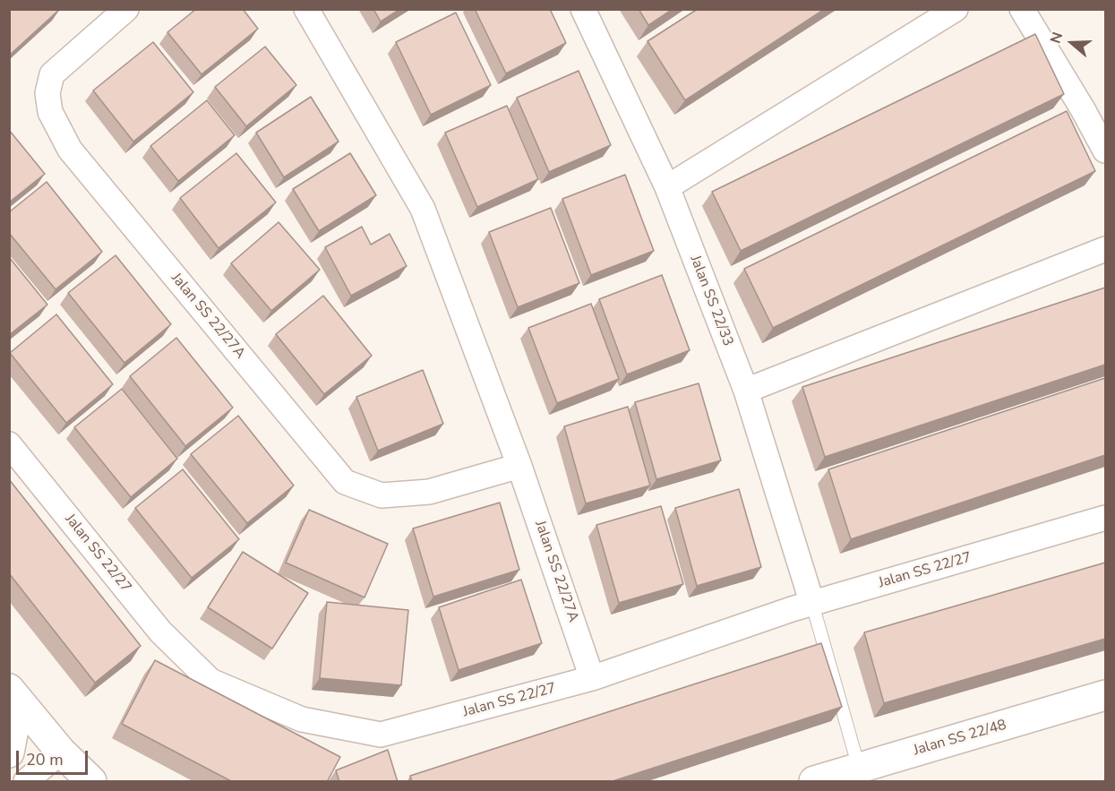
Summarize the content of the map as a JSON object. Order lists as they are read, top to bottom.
{
  "streets": {
    "street": [
      "Jalan SS 22/33",
      "Jalan SS 22/27A",
      "Jalan SS 22/27",
      "Jalan SS 22/48"
    ]
  },
  "crossings": [
    ["Jalan SS 22/33", "Jalan SS 22/27"],
    ["Jalan SS 22/27A", "Jalan SS 22/27"]
  ],
  "scale_bar": "20 m",
  "north": "left"
}
